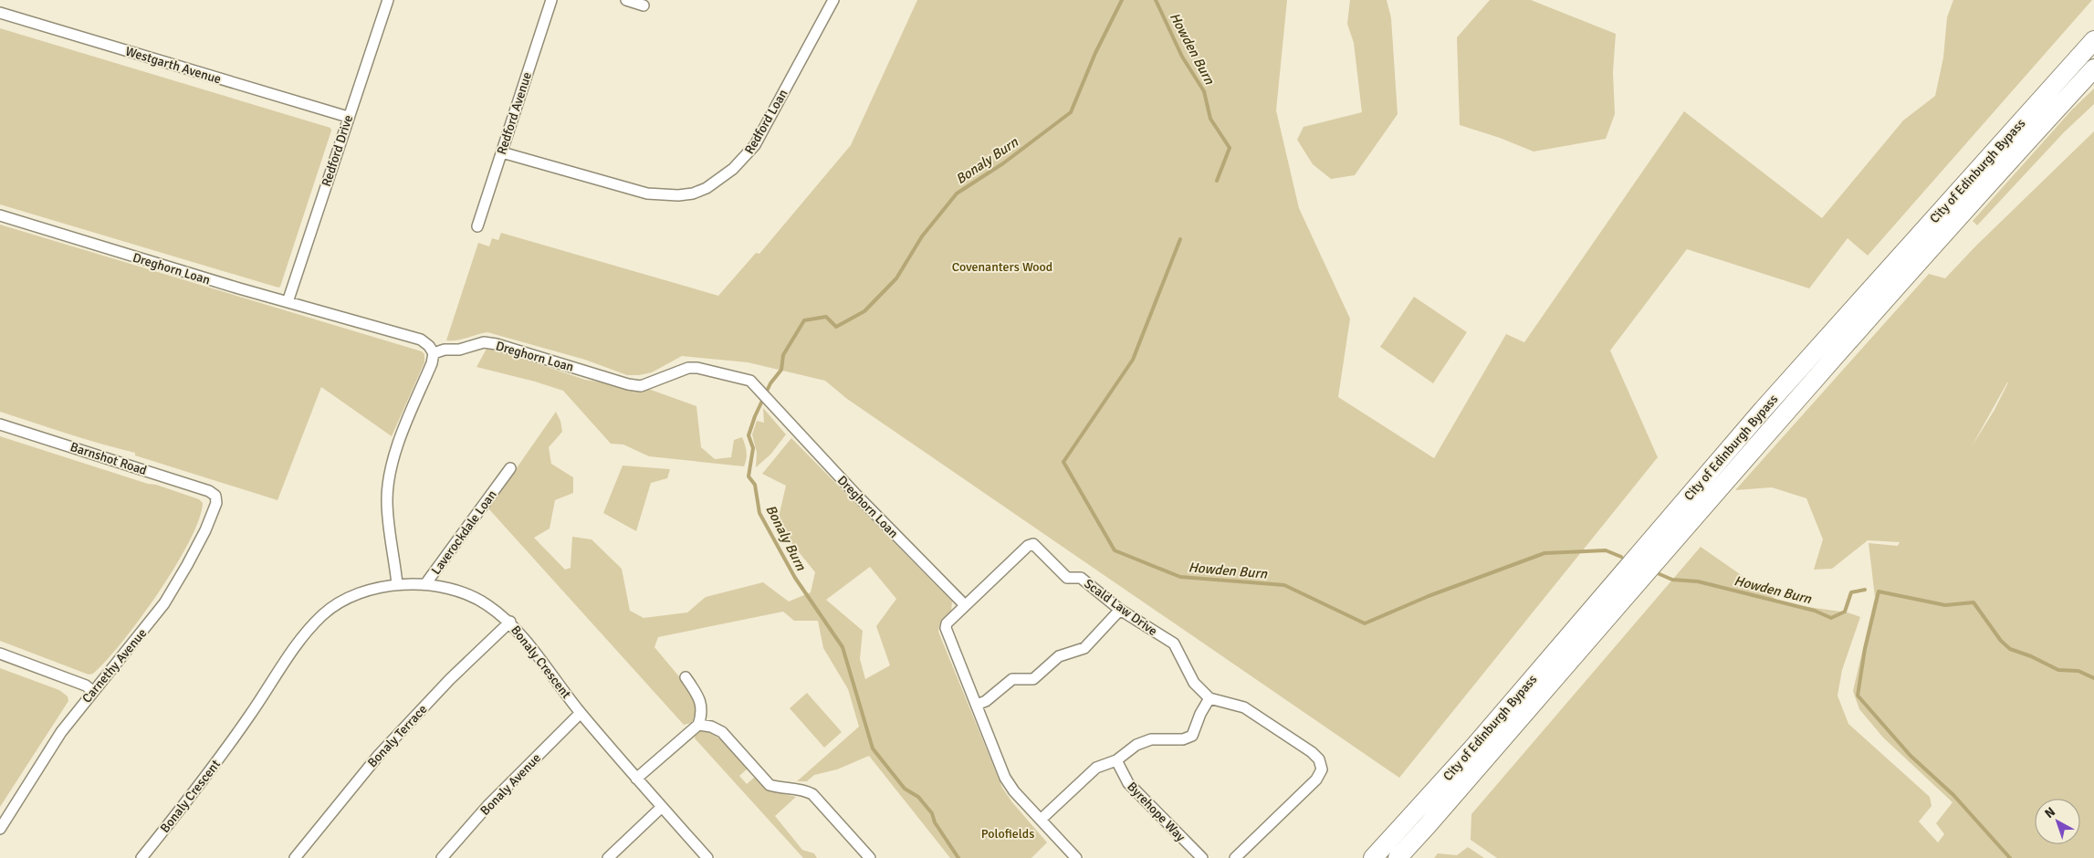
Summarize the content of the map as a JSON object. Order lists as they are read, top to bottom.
{
  "streets": {
    "highway": ["City of Edinburgh Bypass"],
    "street": [
      "Westgarth Avenue",
      "Redford Avenue",
      "Redford Loan",
      "Redford Drive",
      "Dreghorn Loan",
      "Barnshot Road",
      "Laverockdale Loan",
      "Scald Law Drive",
      "Bonaly Crescent",
      "Carnethy Avenue",
      "Bonaly Terrace",
      "Bonaly Avenue",
      "Byrehope Way"
    ]
  },
  "crossings": [
    ["Westgarth Avenue", "Redford Drive"],
    ["Redford Avenue", "Redford Loan"],
    ["Redford Drive", "Dreghorn Loan"],
    ["Dreghorn Loan", "Scald Law Drive"],
    ["Barnshot Road", "Carnethy Avenue"],
    ["Laverockdale Loan", "Bonaly Crescent"],
    ["Bonaly Crescent", "Bonaly Terrace"],
    ["Bonaly Crescent", "Bonaly Avenue"]
  ],
  "water": ["Howden Burn", "Bonaly Burn"],
  "parks": ["Covenanters Wood", "Polofields"],
  "north": "top left"
}
